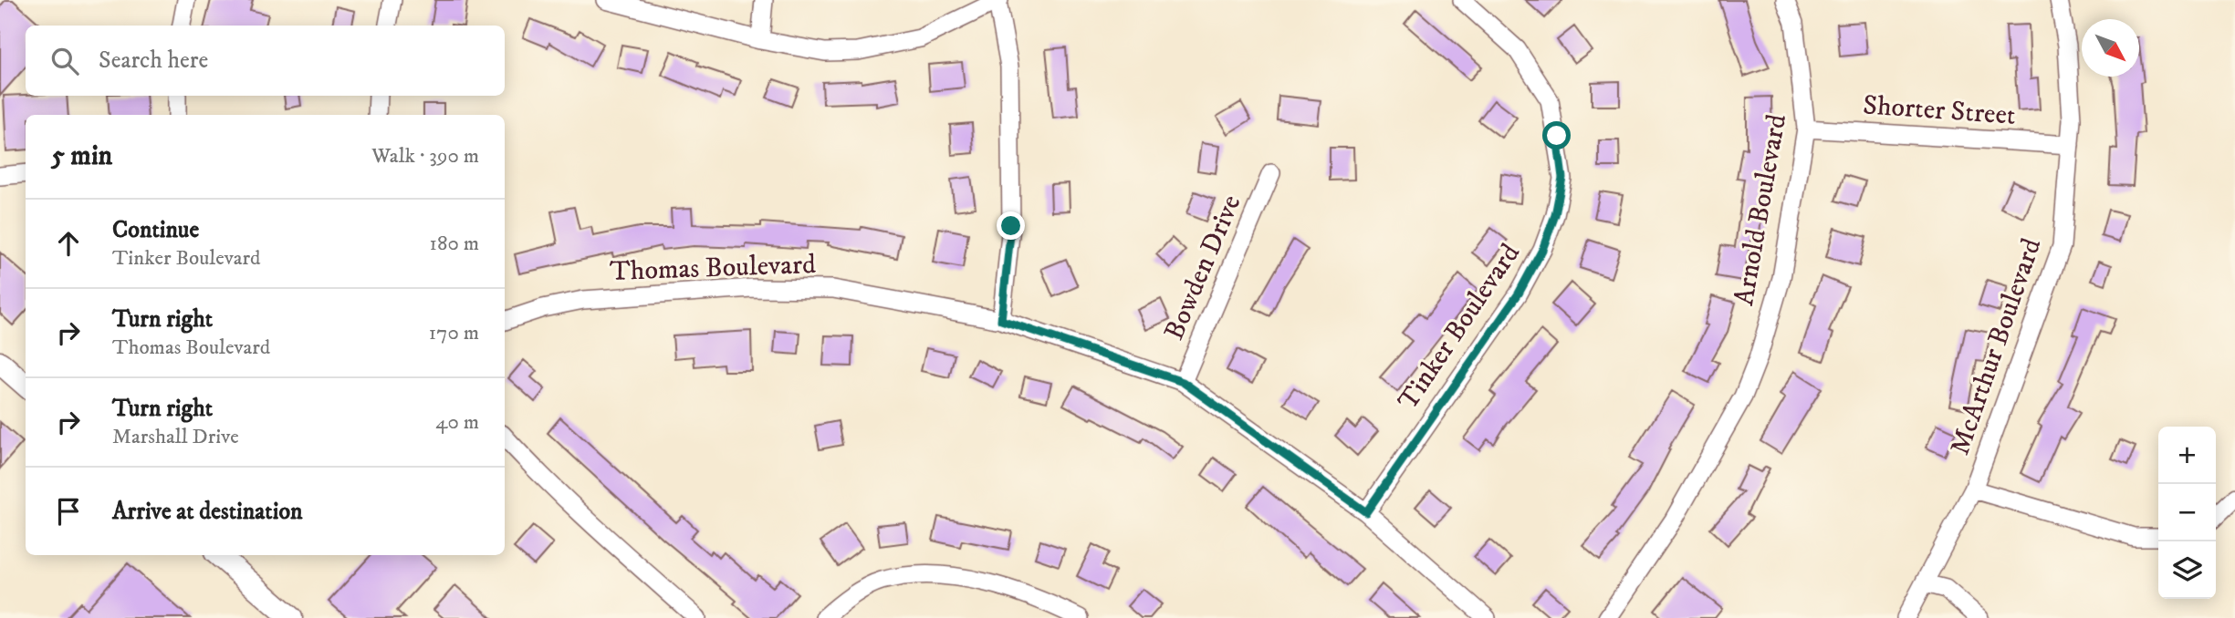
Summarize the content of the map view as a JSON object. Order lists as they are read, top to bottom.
{
  "streets": {
    "street": [
      "Shorter Street",
      "Arnold Boulevard",
      "Thomas Boulevard",
      "Bowden Drive",
      "Tinker Boulevard",
      "McArthur Boulevard"
    ]
  },
  "crossings": [
    ["Shorter Street", "Arnold Boulevard"],
    ["Shorter Street", "McArthur Boulevard"],
    ["Thomas Boulevard", "Bowden Drive"],
    ["Thomas Boulevard", "Tinker Boulevard"]
  ],
  "north": "bottom right",
  "page": {
    "search": "Search here",
    "heading": ["5 min", "Walk · 390 m"],
    "list": [
      ["Continue", "Tinker Boulevard", "180 m"],
      ["Turn right", "Thomas Boulevard", "170 m"],
      ["Turn right", "Marshall Drive", "40 m"],
      "Arrive at destination"
    ],
    "map_buttons": ["+", "−"]
  }
}
